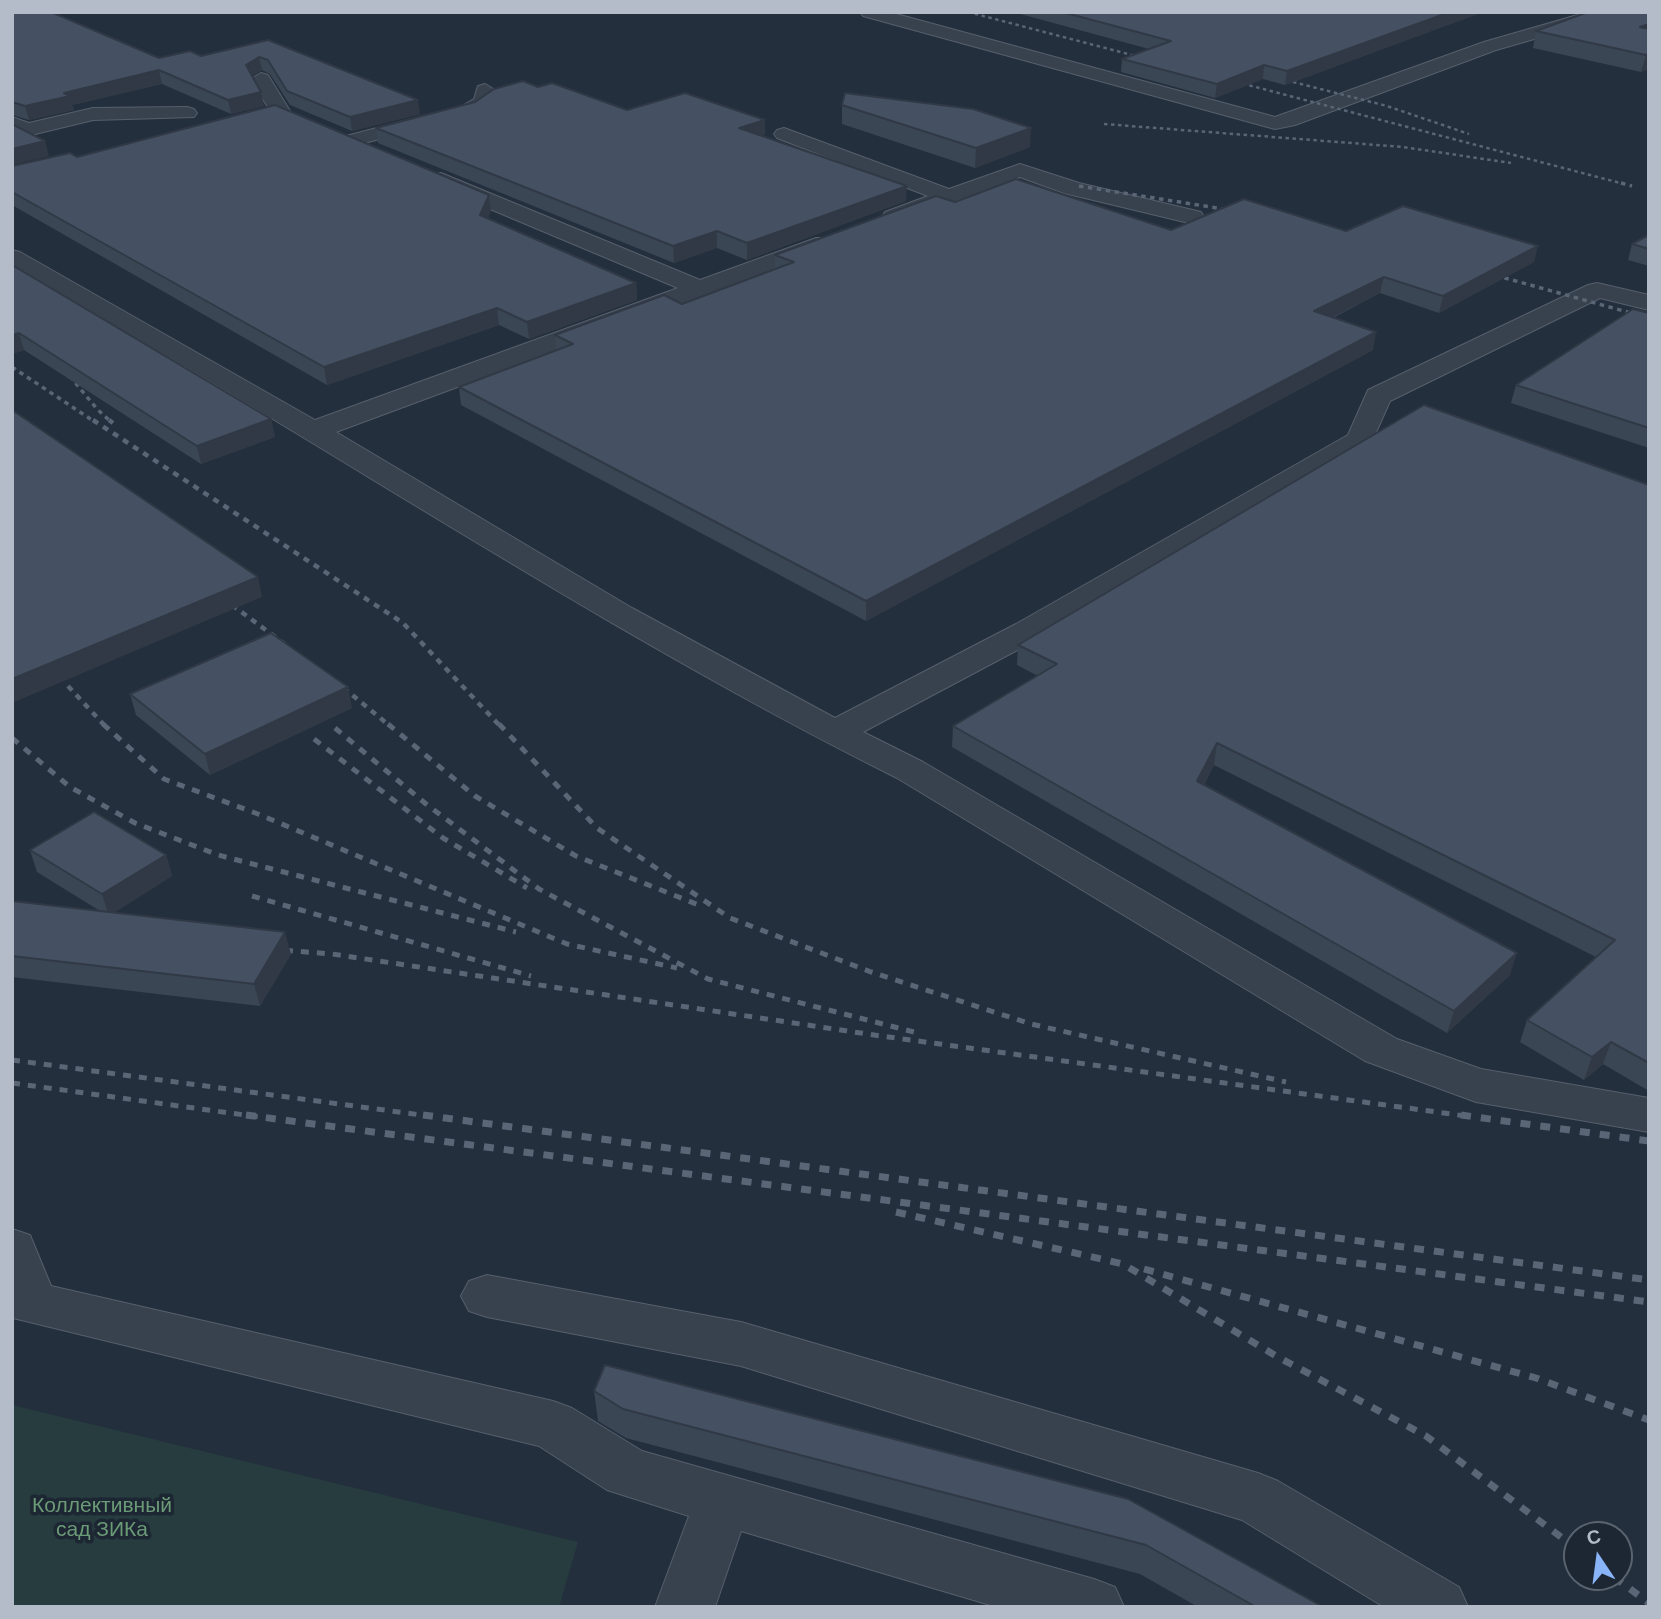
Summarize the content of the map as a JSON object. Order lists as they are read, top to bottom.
{
  "parks": ["Коллективный сад ЗИКа"],
  "north": "top"
}
